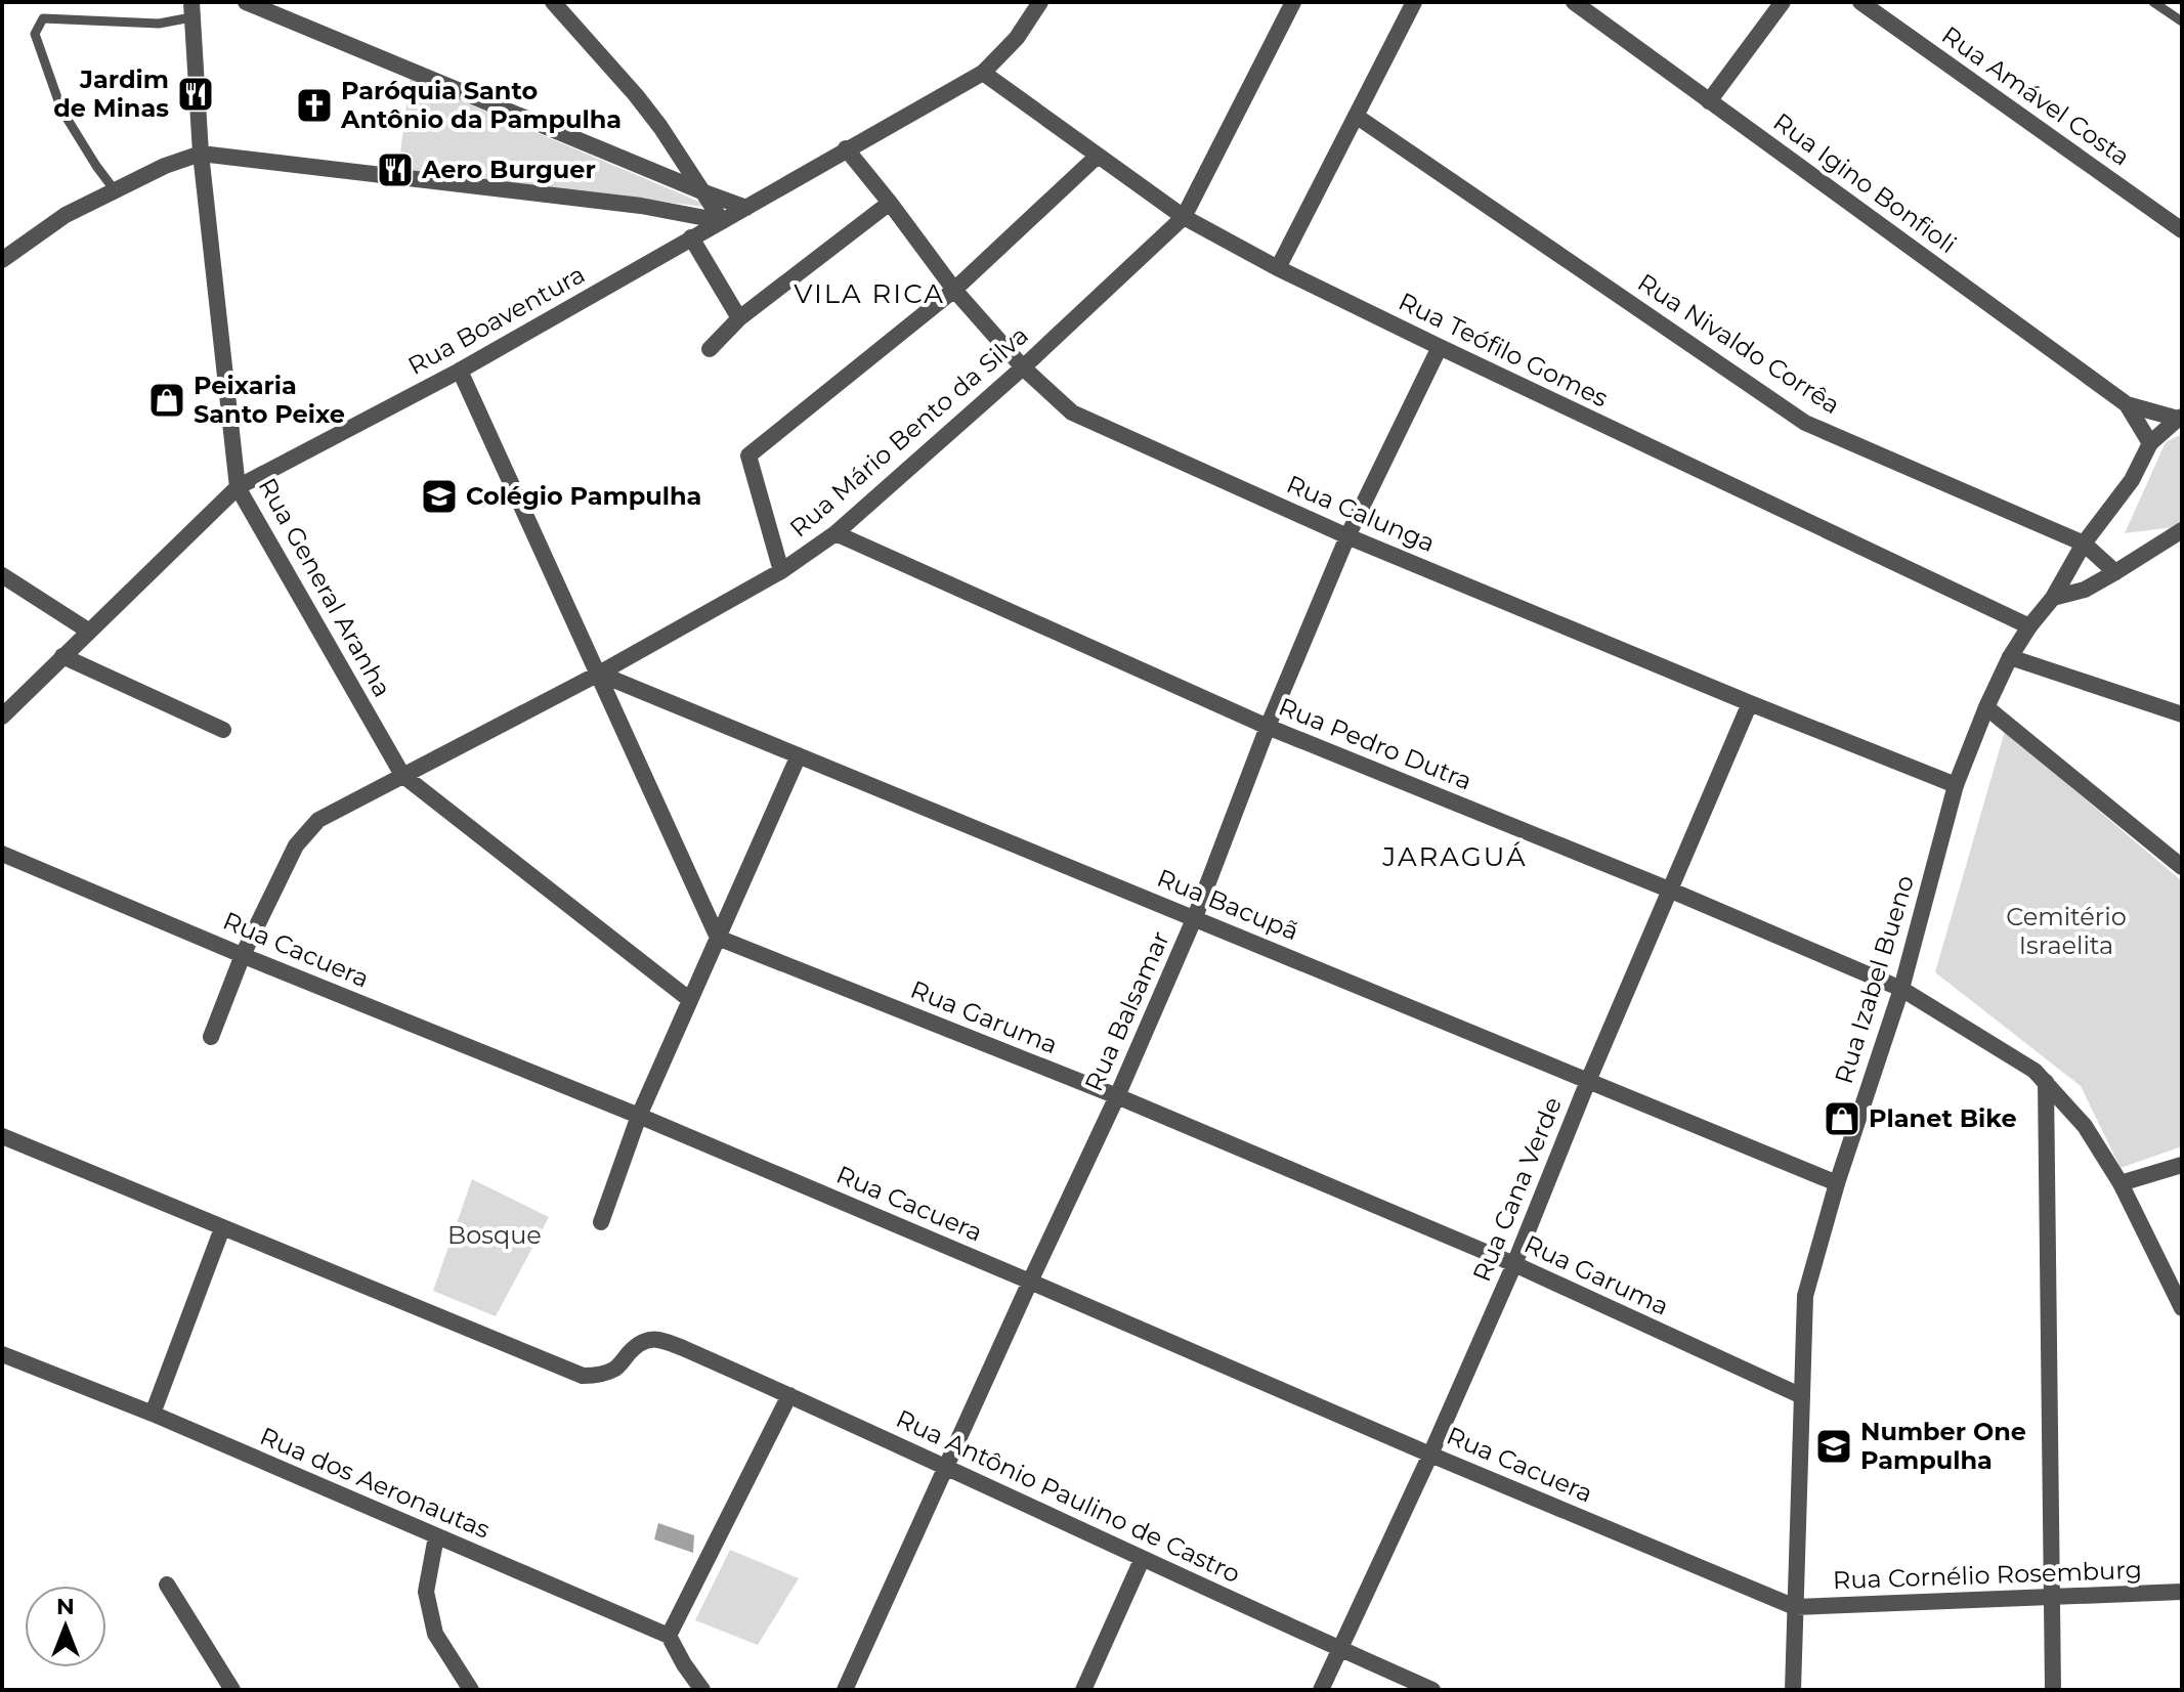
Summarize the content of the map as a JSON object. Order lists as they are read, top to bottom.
{
  "streets": {
    "street": [
      "Rua Amável Costa",
      "Rua Igino Bonfioli",
      "Rua Boaventura",
      "Rua Nivaldo Corrêa",
      "Rua Teófilo Gomes",
      "Rua Mário Bento da Silva",
      "Rua Calunga",
      "Rua General Aranha",
      "Rua Pedro Dutra",
      "Rua Bacupã",
      "Rua Cacuera",
      "Rua Izabel Bueno",
      "Rua Balsamar",
      "Rua Garuma",
      "Rua Cana Verde",
      "Rua dos Aeronautas",
      "Rua Antônio Paulino de Castro",
      "Rua Cornélio Rosemburg"
    ]
  },
  "crossings": [
    ["Rua Igino Bonfioli", "Rua Izabel Bueno"],
    ["Rua Boaventura", "Rua Teófilo Gomes"],
    ["Rua Boaventura", "Rua Calunga"],
    ["Rua Boaventura", "Rua General Aranha"],
    ["Rua Nivaldo Corrêa", "Rua Izabel Bueno"],
    ["Rua Teófilo Gomes", "Rua Mário Bento da Silva"],
    ["Rua Teófilo Gomes", "Rua Izabel Bueno"],
    ["Rua Teófilo Gomes", "Rua Balsamar"],
    ["Rua Mário Bento da Silva", "Rua Calunga"],
    ["Rua Mário Bento da Silva", "Rua General Aranha"],
    ["Rua Mário Bento da Silva", "Rua Pedro Dutra"],
    ["Rua Mário Bento da Silva", "Rua Bacupã"],
    ["Rua Mário Bento da Silva", "Rua Cacuera"],
    ["Rua Calunga", "Rua Izabel Bueno"],
    ["Rua Calunga", "Rua Balsamar"],
    ["Rua Calunga", "Rua Cana Verde"],
    ["Rua Pedro Dutra", "Rua Izabel Bueno"],
    ["Rua Pedro Dutra", "Rua Balsamar"],
    ["Rua Pedro Dutra", "Rua Cana Verde"],
    ["Rua Bacupã", "Rua Izabel Bueno"],
    ["Rua Bacupã", "Rua Balsamar"],
    ["Rua Bacupã", "Rua Cana Verde"],
    ["Rua Cacuera", "Rua Izabel Bueno"],
    ["Rua Cacuera", "Rua Balsamar"],
    ["Rua Cacuera", "Rua Cana Verde"],
    ["Rua Cacuera", "Rua Cornélio Rosemburg"],
    ["Rua Izabel Bueno", "Rua Garuma"],
    ["Rua Izabel Bueno", "Rua Cornélio Rosemburg"],
    ["Rua Balsamar", "Rua Garuma"],
    ["Rua Balsamar", "Rua Antônio Paulino de Castro"],
    ["Rua Garuma", "Rua Cana Verde"],
    ["Rua Cana Verde", "Rua Antônio Paulino de Castro"]
  ],
  "districts": ["VILA RICA", "JARAGUÁ"],
  "parks": ["Cemitério Israelita", "Bosque"],
  "places": {
    "restaurant": ["Jardim de Minas", "Aero Burguer"],
    "church": ["Paróquia Santo Antônio da Pampulha"],
    "shop": ["Peixaria Santo Peixe", "Planet Bike"],
    "school or university": ["Colégio Pampulha", "Number One Pampulha"]
  },
  "north": "top"
}
